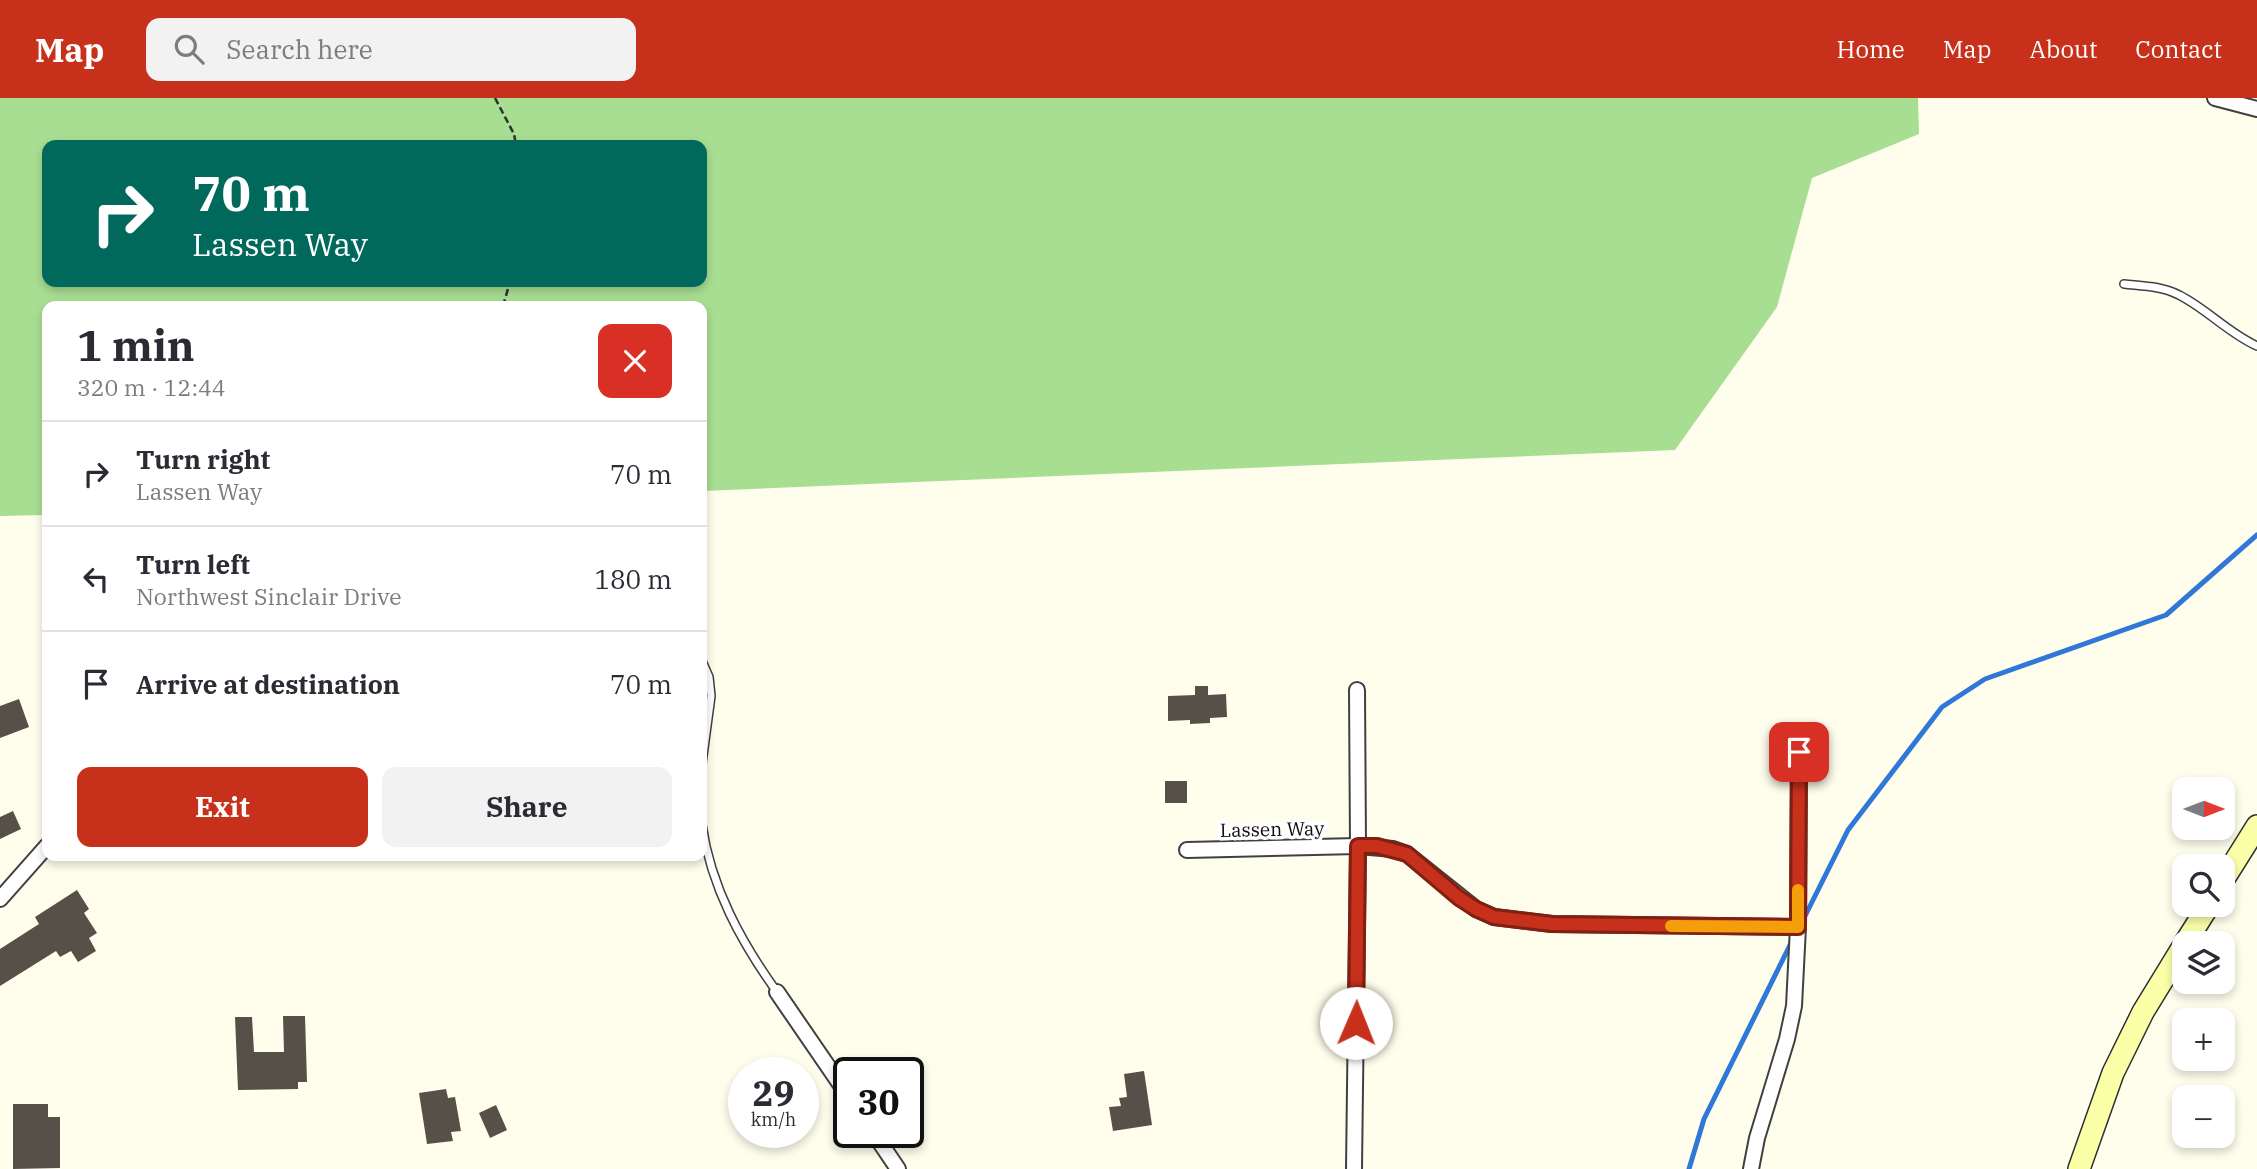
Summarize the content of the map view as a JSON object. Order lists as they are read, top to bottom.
{
  "streets": {
    "street": ["Lassen Way"]
  },
  "north": "right",
  "page": {
    "header": "Map",
    "search": "Search here",
    "nav": [
      "Home",
      "Map",
      "About",
      "Contact"
    ],
    "turn": ["70 m", "Lassen Way"],
    "heading": ["1 min", "320 m · 12:44"],
    "list": [
      {
        "name": "Turn right",
        "note": "Lassen Way",
        "value": "70 m"
      },
      {
        "name": "Turn left",
        "note": "Northwest Sinclair Drive",
        "value": "180 m"
      },
      {
        "name": "Arrive at destination",
        "value": "70 m"
      }
    ],
    "buttons": ["Exit", "Share"],
    "map_buttons": ["+", "−"],
    "speed": "29 km/h",
    "limit": "30"
  }
}
